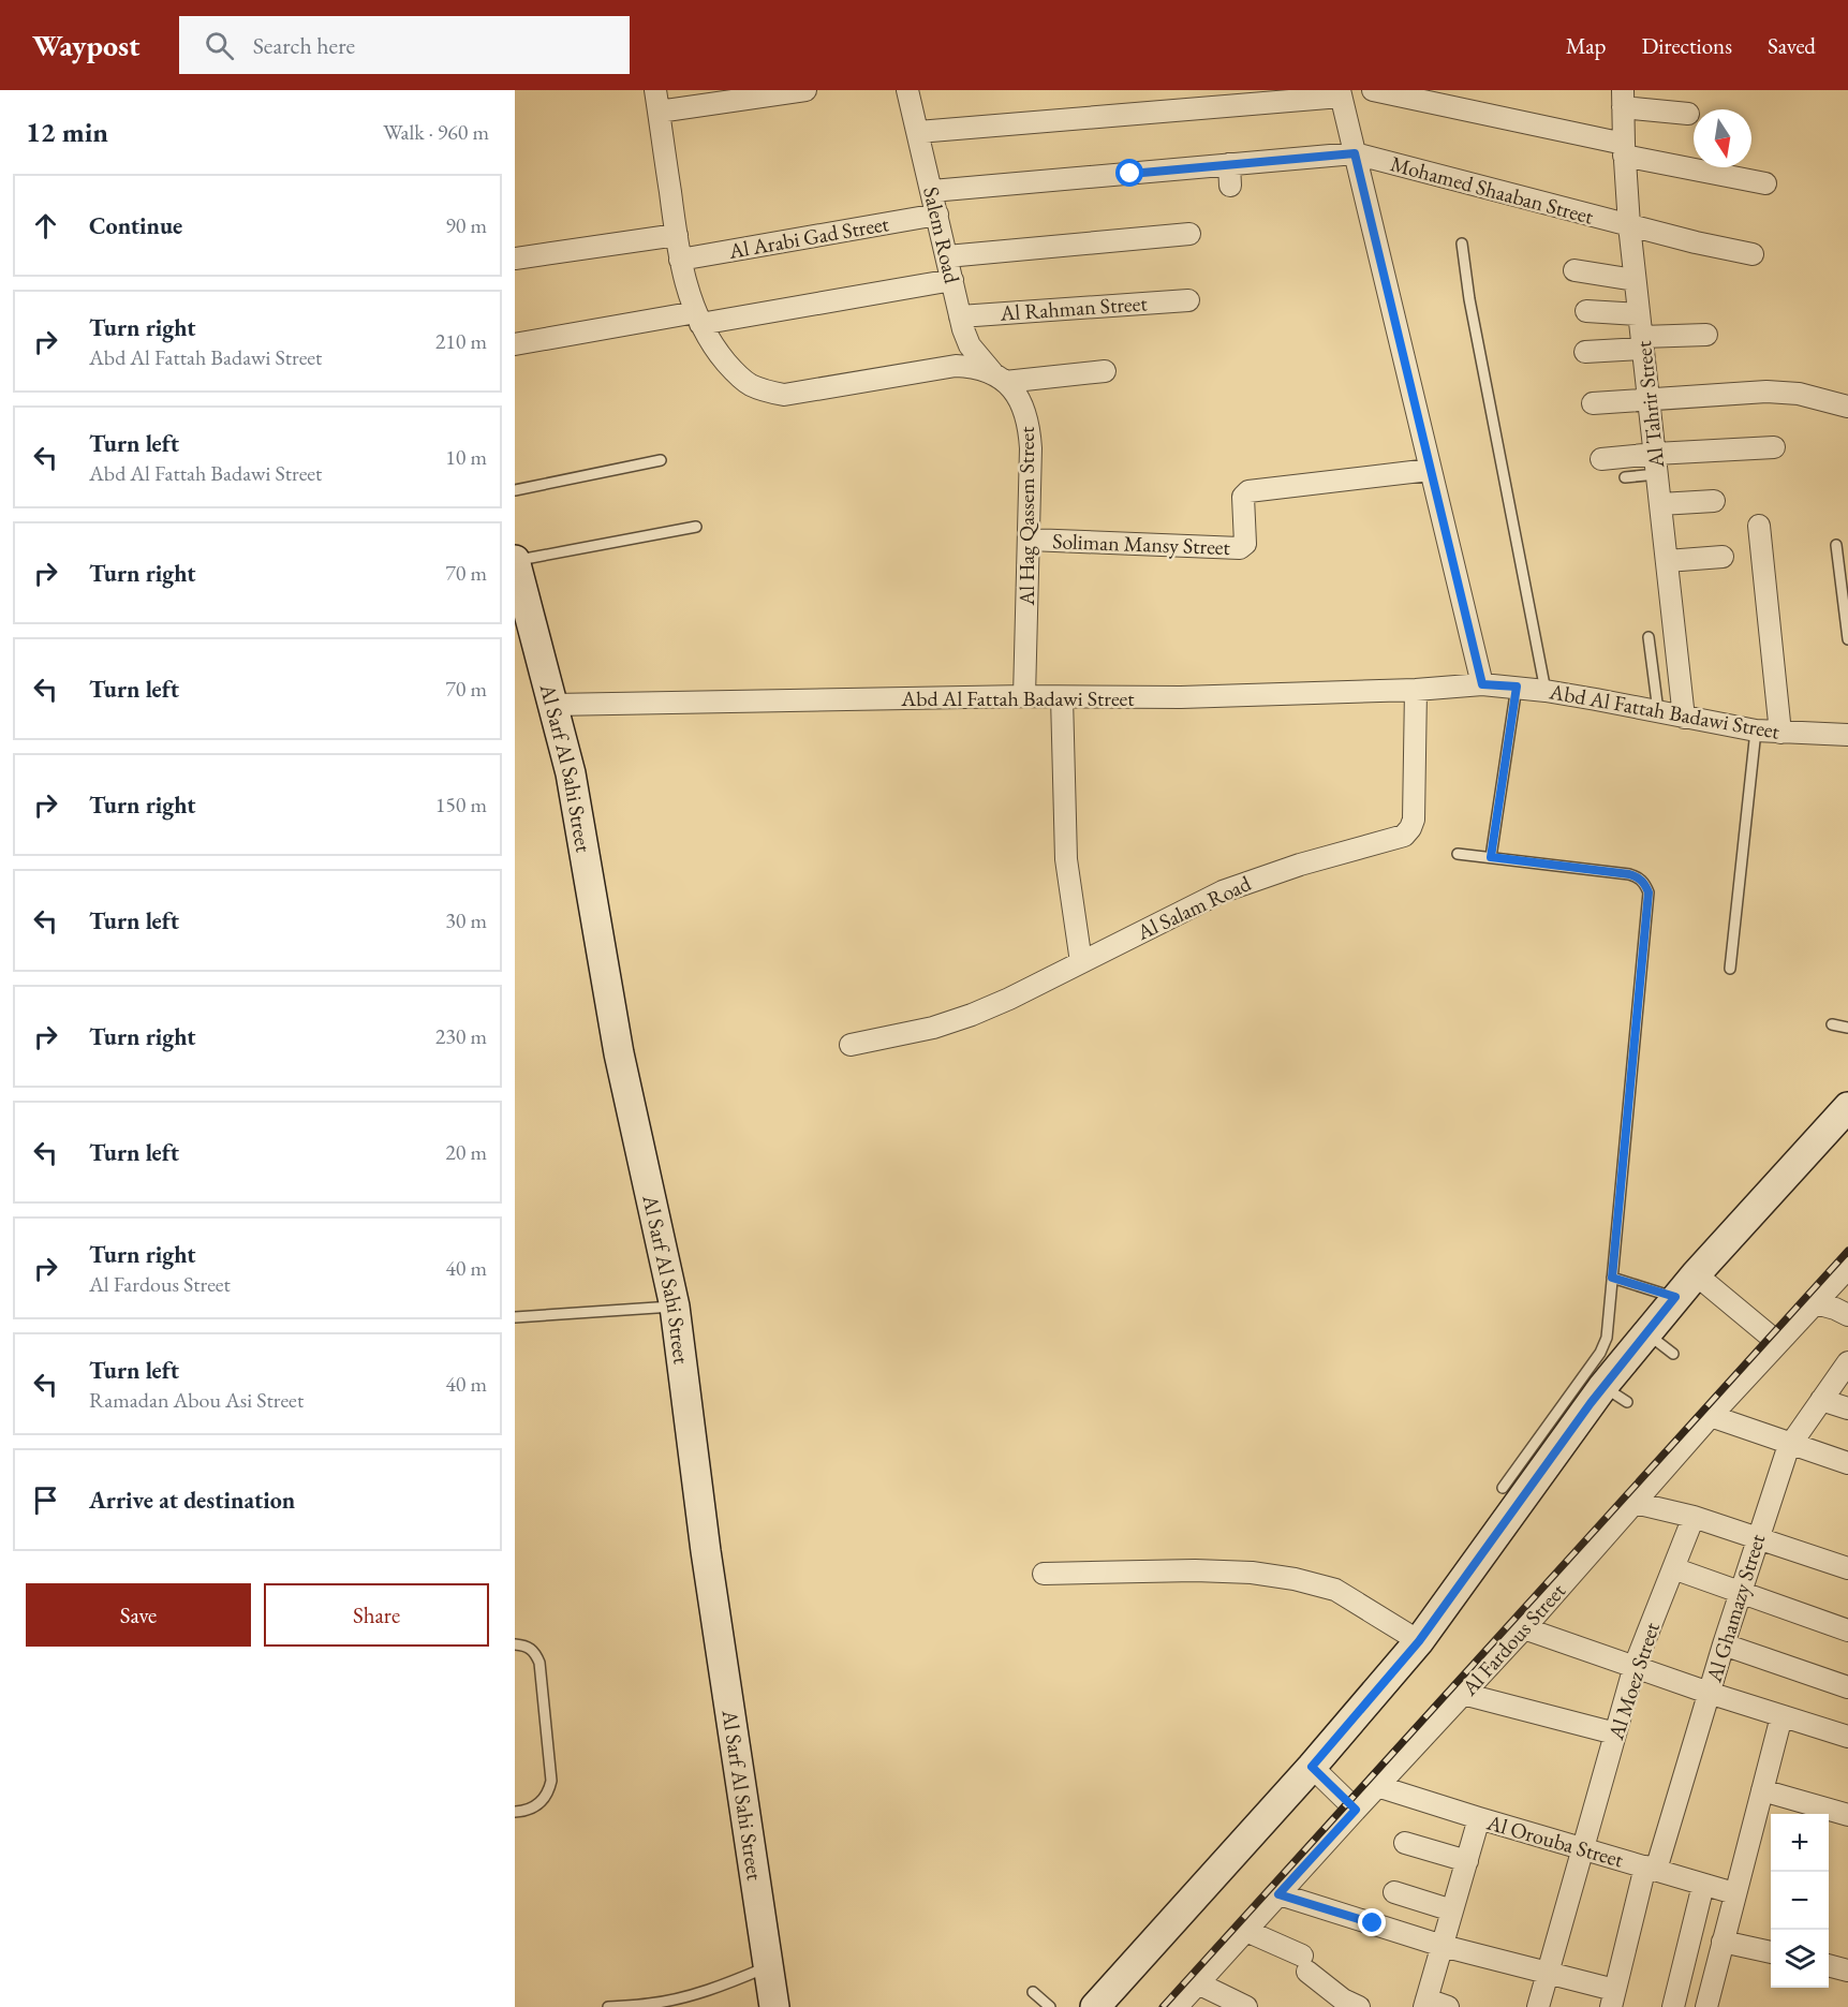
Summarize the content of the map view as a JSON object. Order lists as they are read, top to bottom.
{
  "streets": {
    "street": [
      "Mohamed Shaaban Street",
      "Salem Road",
      "Al Arabi Gad Street",
      "Al Rahman Street",
      "Al Tahrir Street",
      "Al Hag Qassem Street",
      "Soliman Mansy Street",
      "Abd Al Fattah Badawi Street",
      "Al Sarf Al Sahi Street",
      "Al Salam Road",
      "Al Ghamazy Street",
      "Al Fardous Street",
      "Al Moez Street",
      "Al Orouba Street"
    ]
  },
  "crossings": [
    ["Mohamed Shaaban Street", "Salem Road"],
    ["Mohamed Shaaban Street", "Al Tahrir Street"],
    ["Salem Road", "Al Arabi Gad Street"],
    ["Salem Road", "Al Rahman Street"],
    ["Salem Road", "Al Hag Qassem Street"],
    ["Al Tahrir Street", "Abd Al Fattah Badawi Street"],
    ["Al Hag Qassem Street", "Soliman Mansy Street"],
    ["Al Hag Qassem Street", "Abd Al Fattah Badawi Street"],
    ["Abd Al Fattah Badawi Street", "Al Sarf Al Sahi Street"],
    ["Abd Al Fattah Badawi Street", "Al Salam Road"],
    ["Al Ghamazy Street", "Al Orouba Street"],
    ["Al Fardous Street", "Al Orouba Street"],
    ["Al Moez Street", "Al Orouba Street"]
  ],
  "north": "bottom",
  "page": {
    "header": "Waypost",
    "search": "Search here",
    "nav": ["Map", "Directions", "Saved"],
    "heading": ["12 min", "Walk · 960 m"],
    "list": [
      ["Continue", "90 m"],
      ["Turn right", "Abd Al Fattah Badawi Street", "210 m"],
      ["Turn left", "Abd Al Fattah Badawi Street", "10 m"],
      ["Turn right", "70 m"],
      ["Turn left", "70 m"],
      ["Turn right", "150 m"],
      ["Turn left", "30 m"],
      ["Turn right", "230 m"],
      ["Turn left", "20 m"],
      ["Turn right", "Al Fardous Street", "40 m"],
      ["Turn left", "Ramadan Abou Asi Street", "40 m"],
      "Arrive at destination"
    ],
    "buttons": ["Save", "Share"],
    "map_buttons": ["+", "−"]
  }
}
